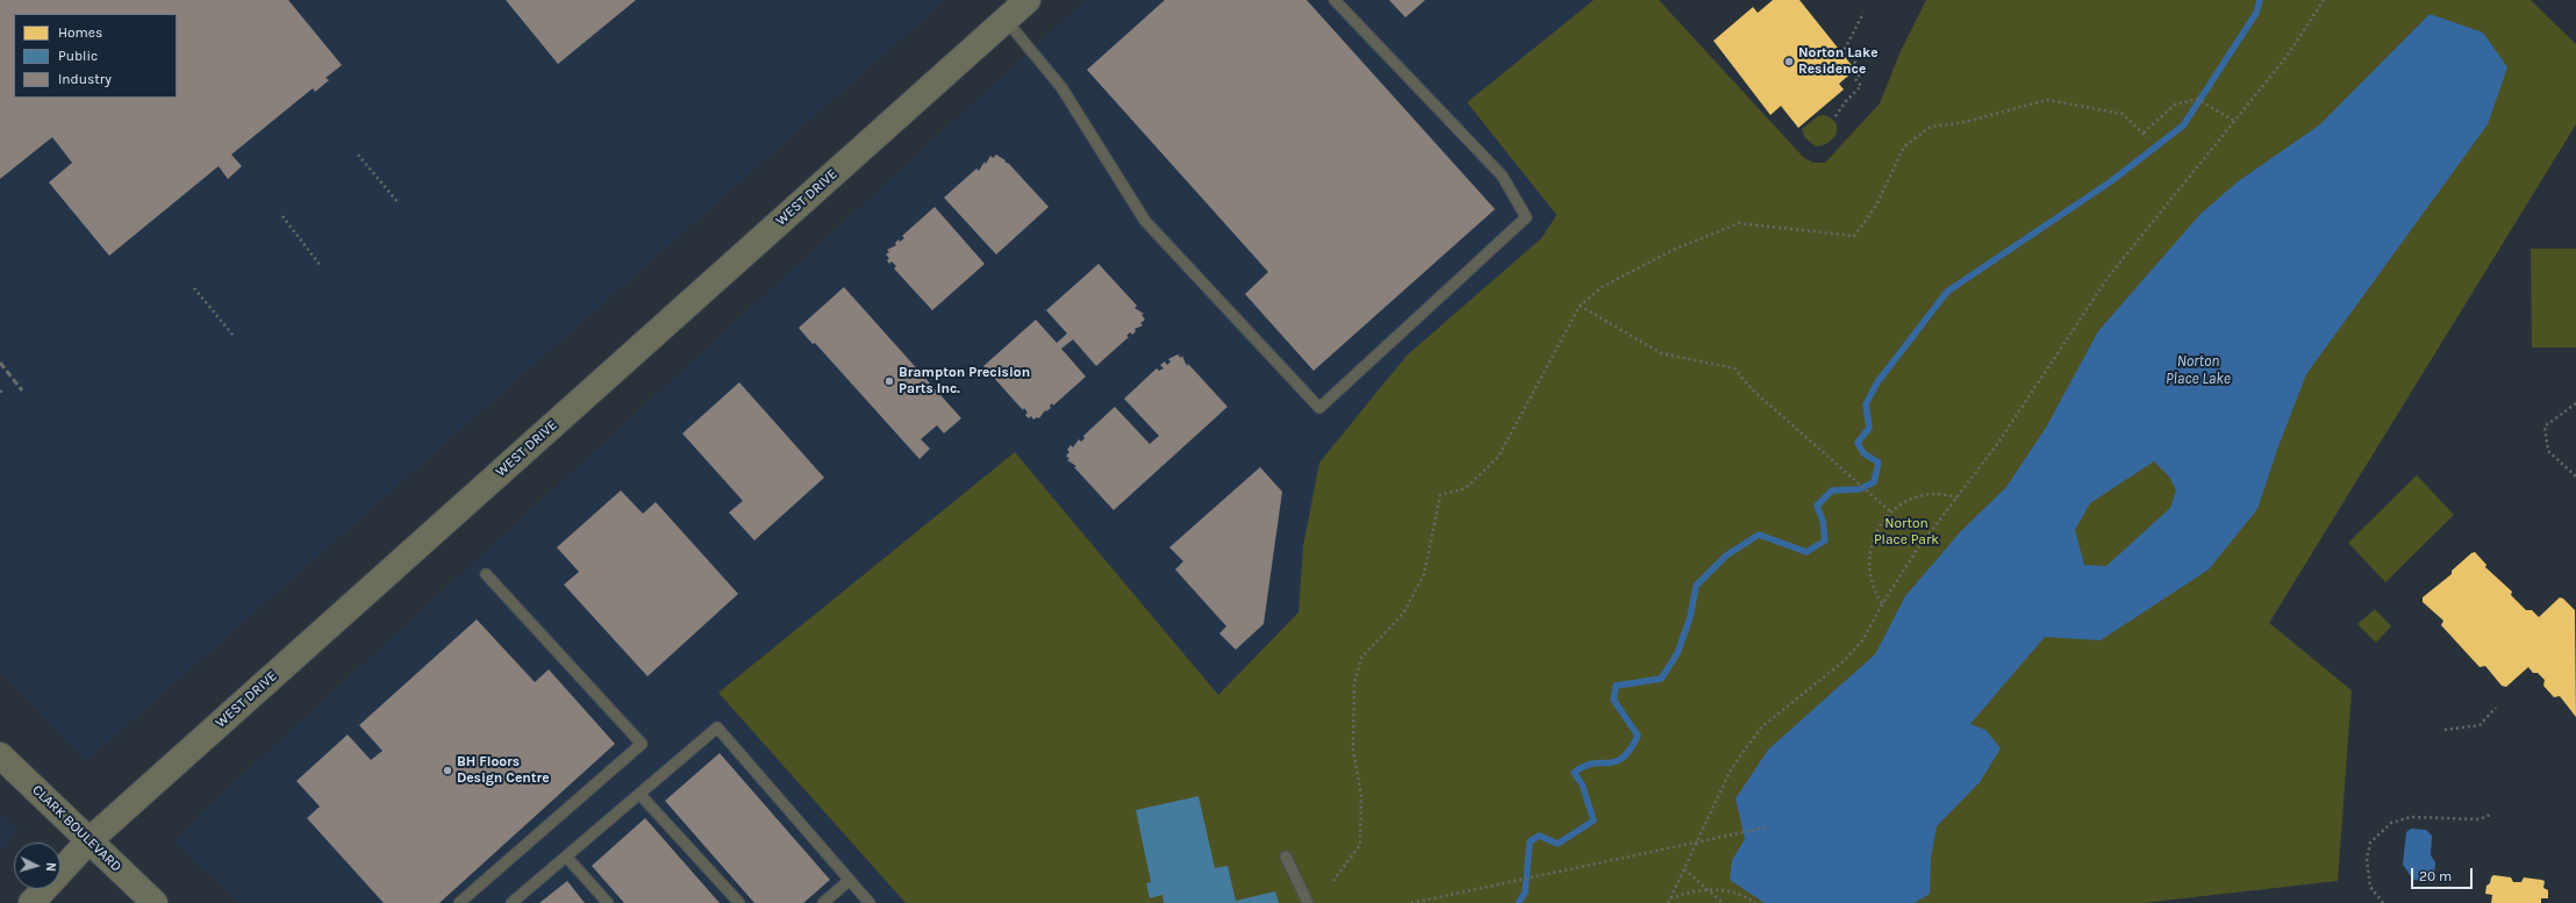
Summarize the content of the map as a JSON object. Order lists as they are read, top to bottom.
{
  "streets": {
    "street": ["WEST DRIVE", "CLARK BOULEVARD"]
  },
  "crossings": [
    ["WEST DRIVE", "CLARK BOULEVARD"]
  ],
  "water": ["Norton Place Lake"],
  "parks": ["Norton Place Park"],
  "places": ["Norton Lake Residence", "Brampton Precision Parts Inc.", "BH Floors Design Centre"],
  "legend": ["Homes", "Public", "Industry"],
  "scale_bar": "20 m",
  "north": "right"
}
